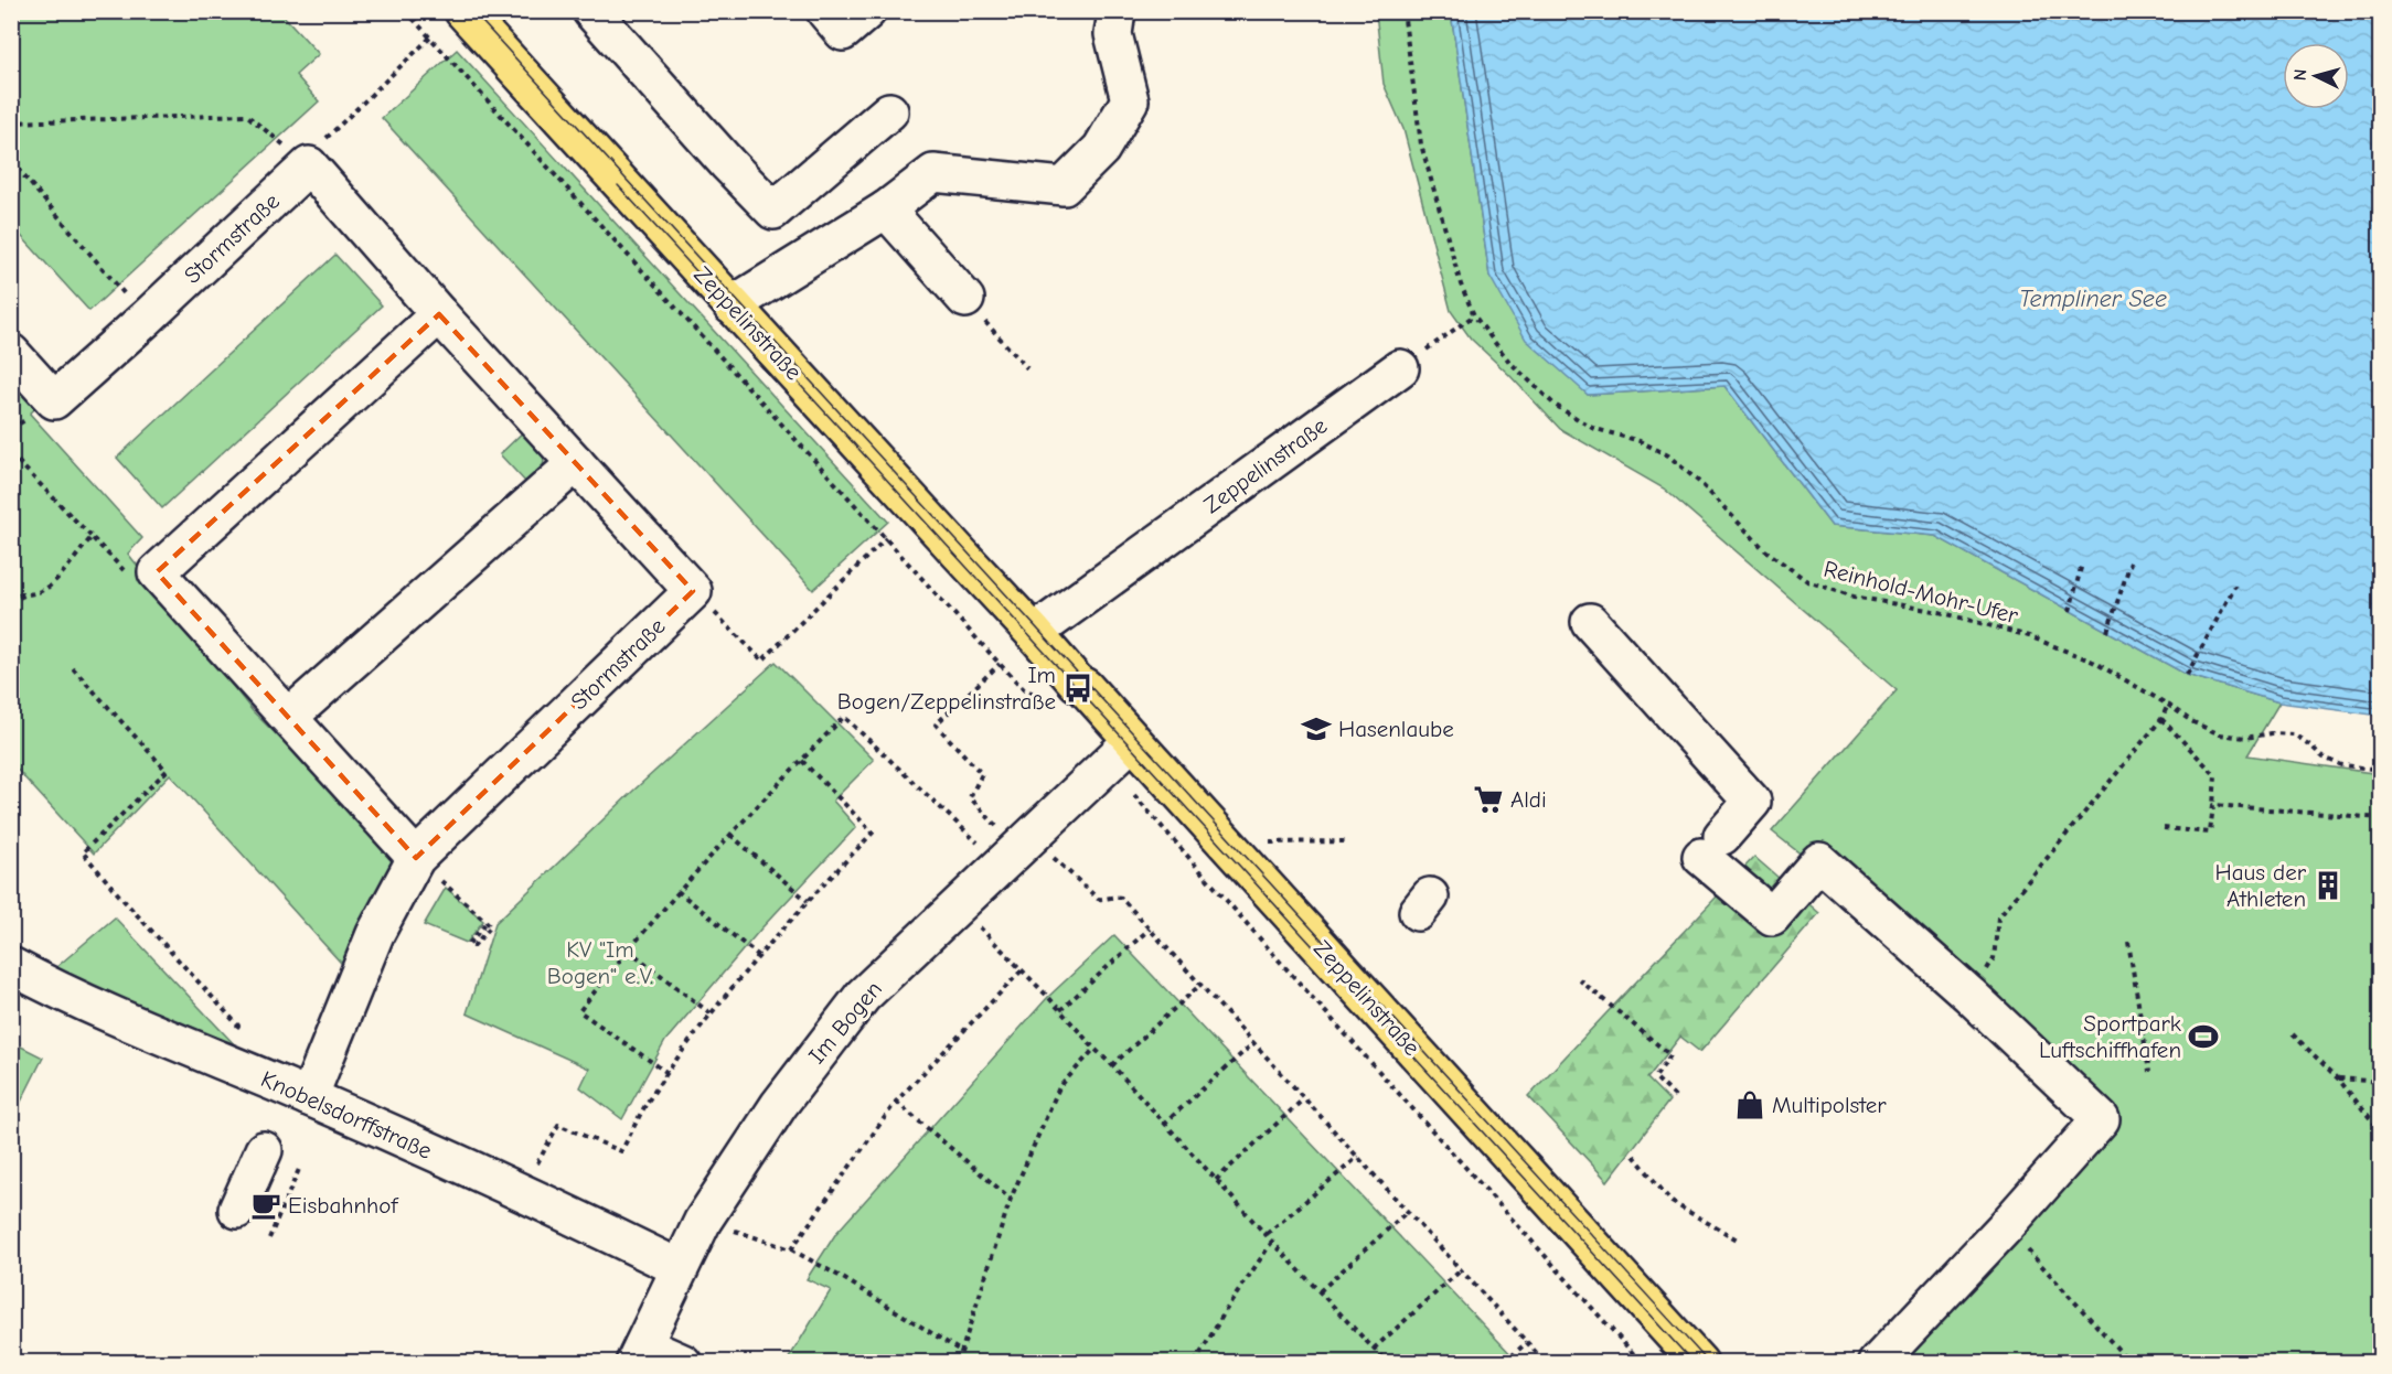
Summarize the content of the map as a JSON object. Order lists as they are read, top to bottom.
{
  "streets": {
    "main road": ["Zeppelinstraße"],
    "street": ["Stormstraße", "Im Bogen", "Knobelsdorffstraße"],
    "path": ["Reinhold-Mohr-Ufer"]
  },
  "crossings": [
    ["Stormstraße", "Knobelsdorffstraße"],
    ["Zeppelinstraße", "Im Bogen"],
    ["Im Bogen", "Knobelsdorffstraße"]
  ],
  "water": ["Templiner See"],
  "parks": ["KV \"Im Bogen\" e.V."],
  "places": {
    "bus stop": ["Im Bogen/Zeppelinstraße"],
    "school or university": ["Hasenlaube"],
    "supermarket": ["Aldi"],
    "building": ["Haus der Athleten"],
    "sports": ["Sportpark Luftschiffhafen"],
    "shop": ["Multipolster"],
    "cafe": ["Eisbahnhof"]
  },
  "north": "left"
}
